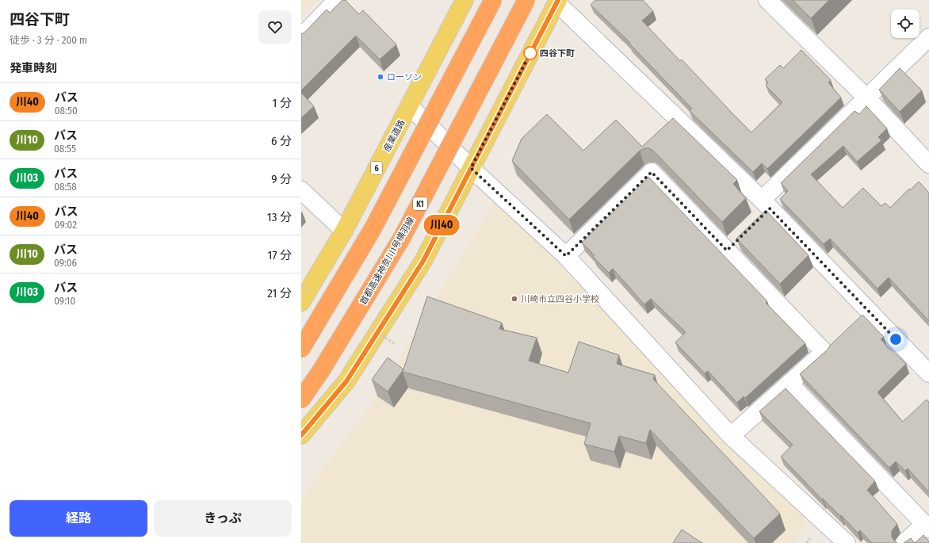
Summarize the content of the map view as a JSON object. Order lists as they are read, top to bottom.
{
  "streets": {
    "highway": ["K1", "首都高速神奈川1号横羽線"],
    "main road": ["産業道路", "6"]
  },
  "places": ["四谷下町", "ローソン", "川崎市立四谷小学校"],
  "lines": ["bus line 川40"],
  "page": {
    "heading": [
      ["四谷下町", "徒歩 · 3 分 · 200 m"],
      "発車時刻"
    ],
    "on_map": "川40",
    "list": [
      {
        "mark": "川40",
        "name": "バス",
        "note": "08:50",
        "value": "1 分"
      },
      {
        "mark": "川10",
        "name": "バス",
        "note": "08:55",
        "value": "6 分"
      },
      {
        "mark": "川03",
        "name": "バス",
        "note": "08:58",
        "value": "9 分"
      },
      {
        "mark": "川40",
        "name": "バス",
        "note": "09:02",
        "value": "13 分"
      },
      {
        "mark": "川10",
        "name": "バス",
        "note": "09:06",
        "value": "17 分"
      },
      {
        "mark": "川03",
        "name": "バス",
        "note": "09:10",
        "value": "21 分"
      }
    ],
    "buttons": ["経路", "きっぷ"]
  }
}
